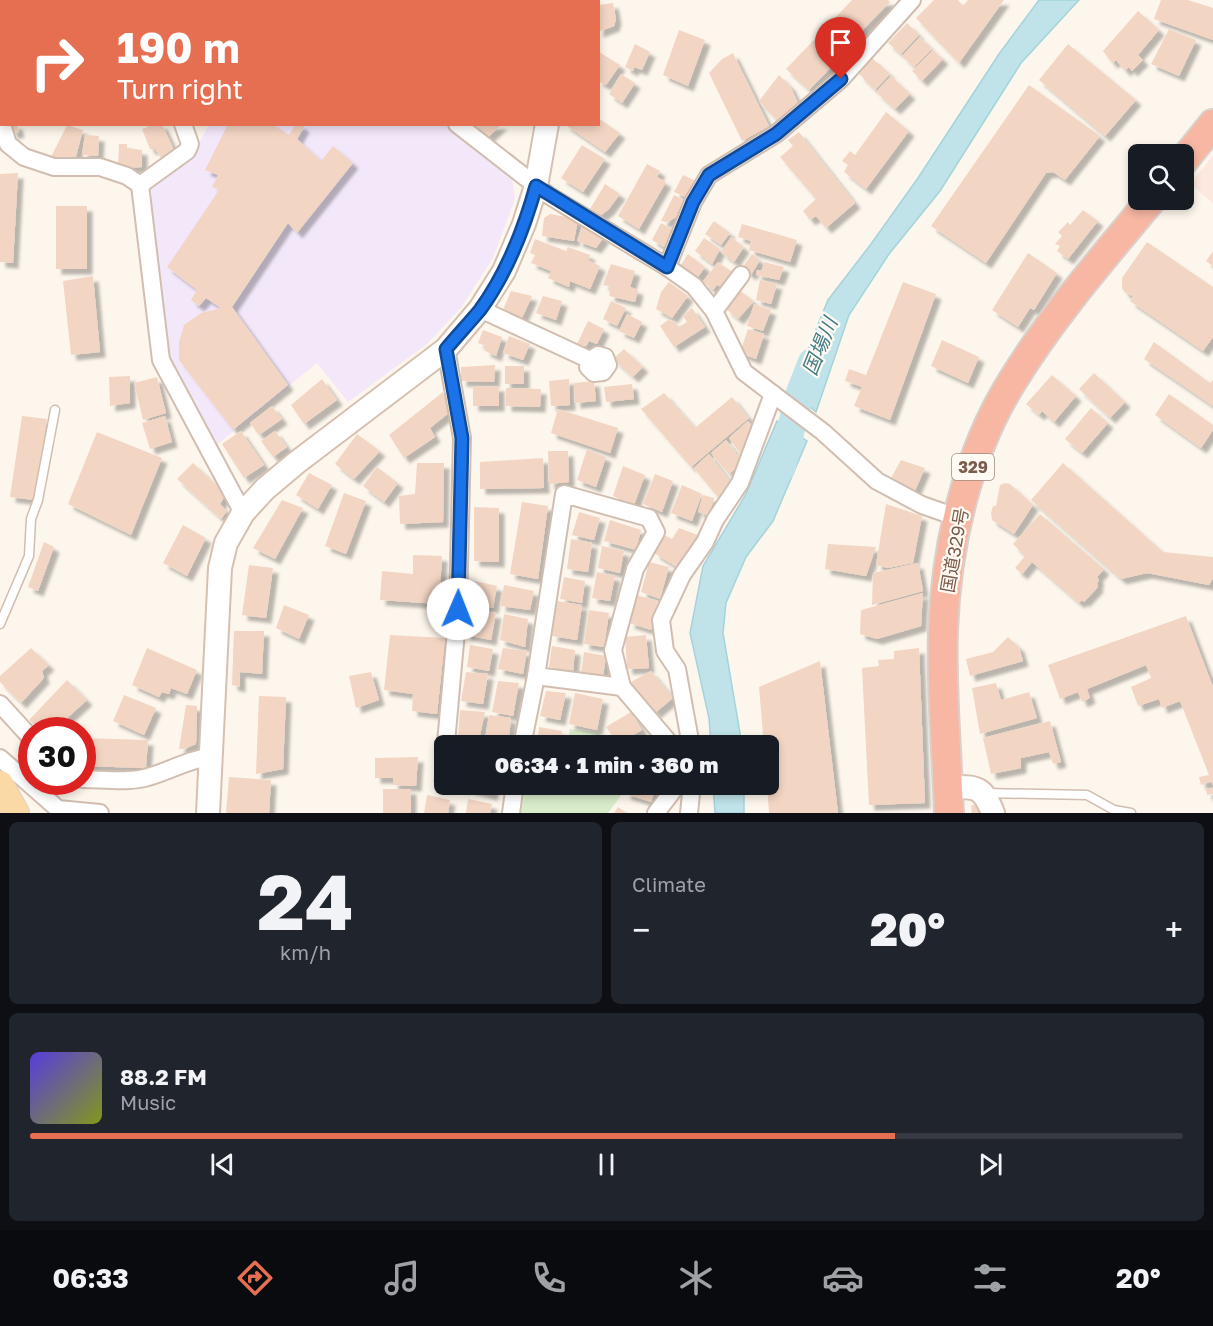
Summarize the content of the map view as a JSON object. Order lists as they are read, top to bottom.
{
  "streets": {
    "highway": ["329", "国道329号"]
  },
  "water": ["国場川"],
  "page": {
    "turn": ["190 m", "Turn right"],
    "limit": "30",
    "trip": "06:34 · 1 min · 360 m",
    "tile": [
      ["24", "km/h"],
      "Climate"
    ],
    "heat": ["−", "20°", "+"],
    "song": ["88.2 FM", "Music"],
    "tabs": ["06:33", "20°"]
  }
}
